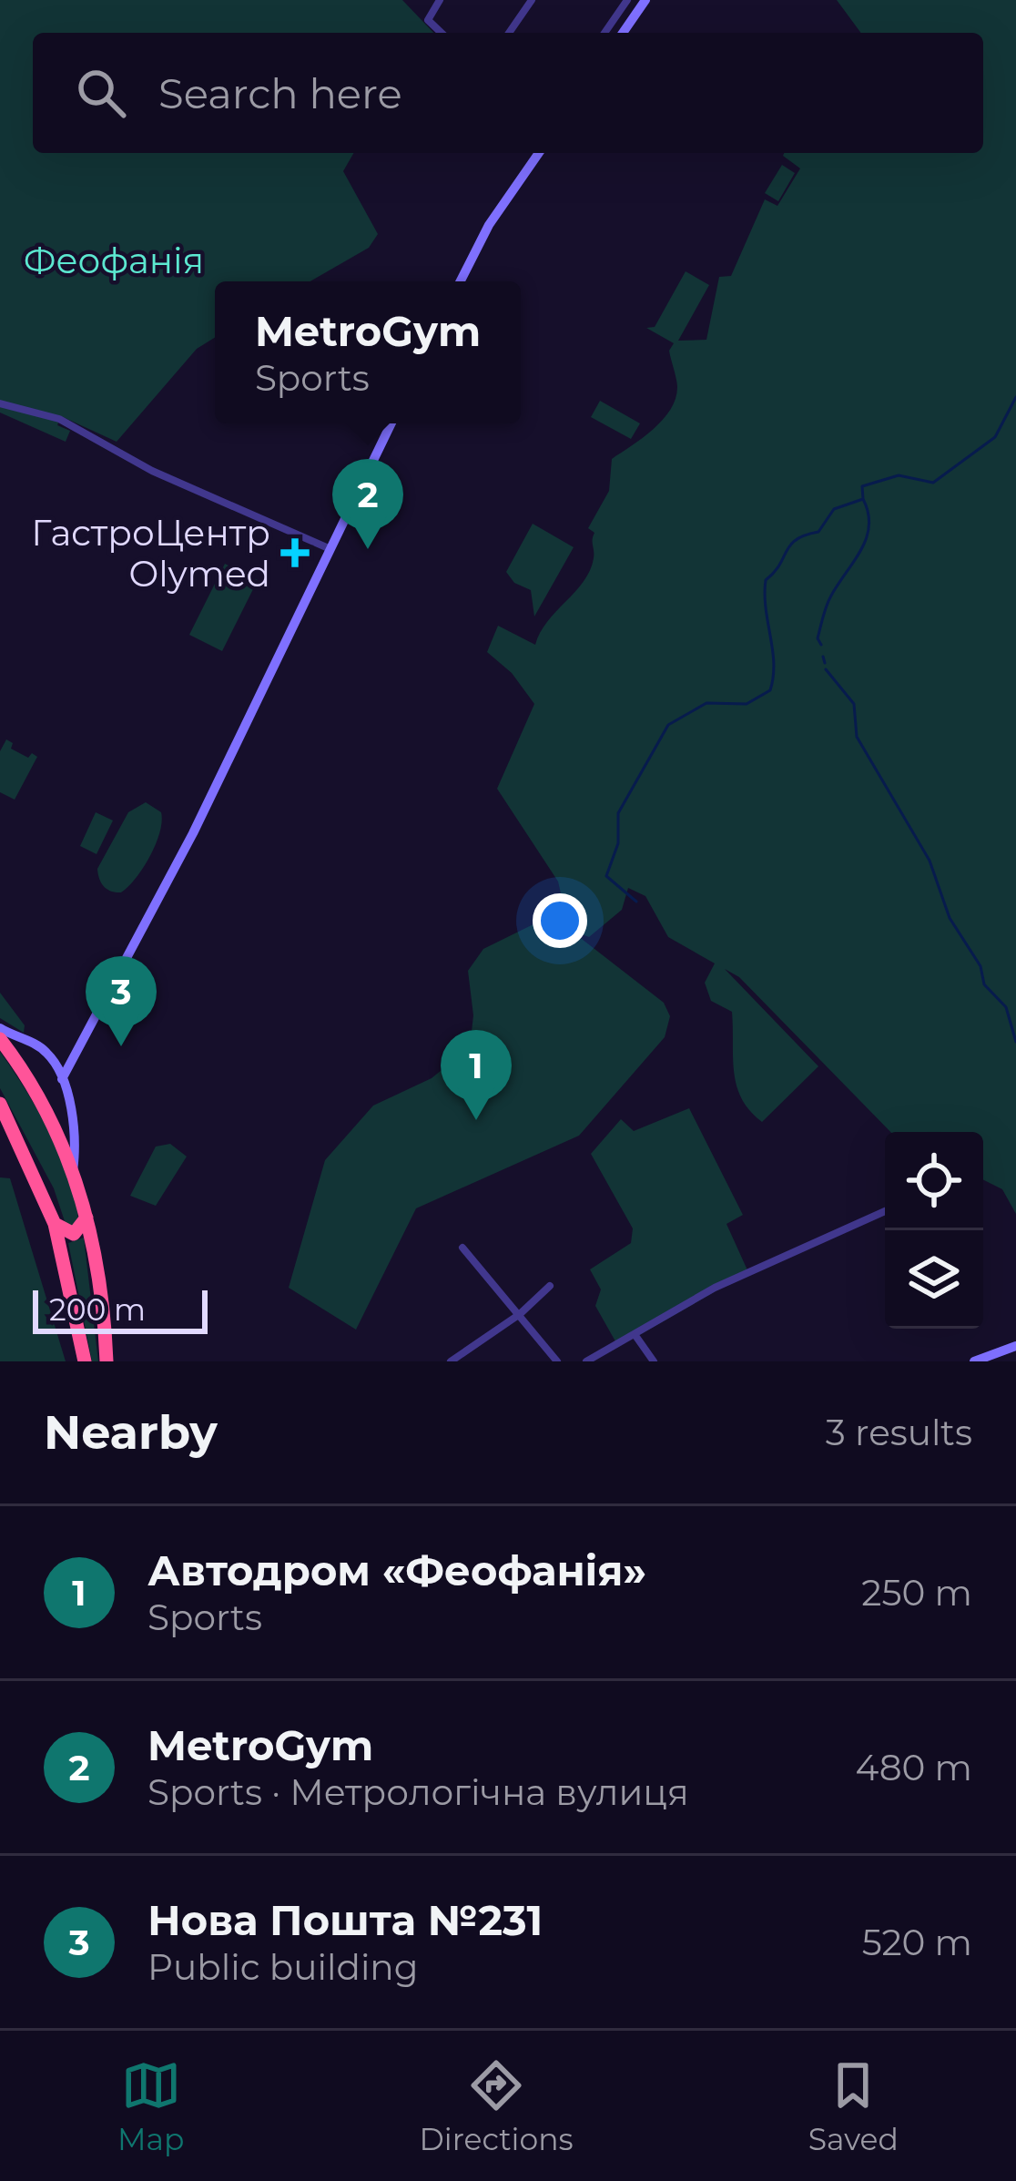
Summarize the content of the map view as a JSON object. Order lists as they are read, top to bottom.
{
  "parks": ["Феофанія"],
  "places": {
    "health": ["ГастроЦентр Olymed"]
  },
  "scale_bar": "200 m",
  "page": {
    "search": "Search here",
    "popup": ["MetroGym", "Sports"],
    "pins": ["2", "3", "1"],
    "scale": "200 m",
    "heading": ["Nearby", "3 results"],
    "list": [
      {
        "mark": "1",
        "name": "Автодром «Феофанія»",
        "note": "Sports",
        "value": "250 m"
      },
      {
        "mark": "2",
        "name": "MetroGym",
        "note": "Sports · Метрологічна вулиця",
        "value": "480 m"
      },
      {
        "mark": "3",
        "name": "Нова Пошта №231",
        "note": "Public building",
        "value": "520 m"
      }
    ],
    "nav": ["Map", "Directions", "Saved"]
  }
}
